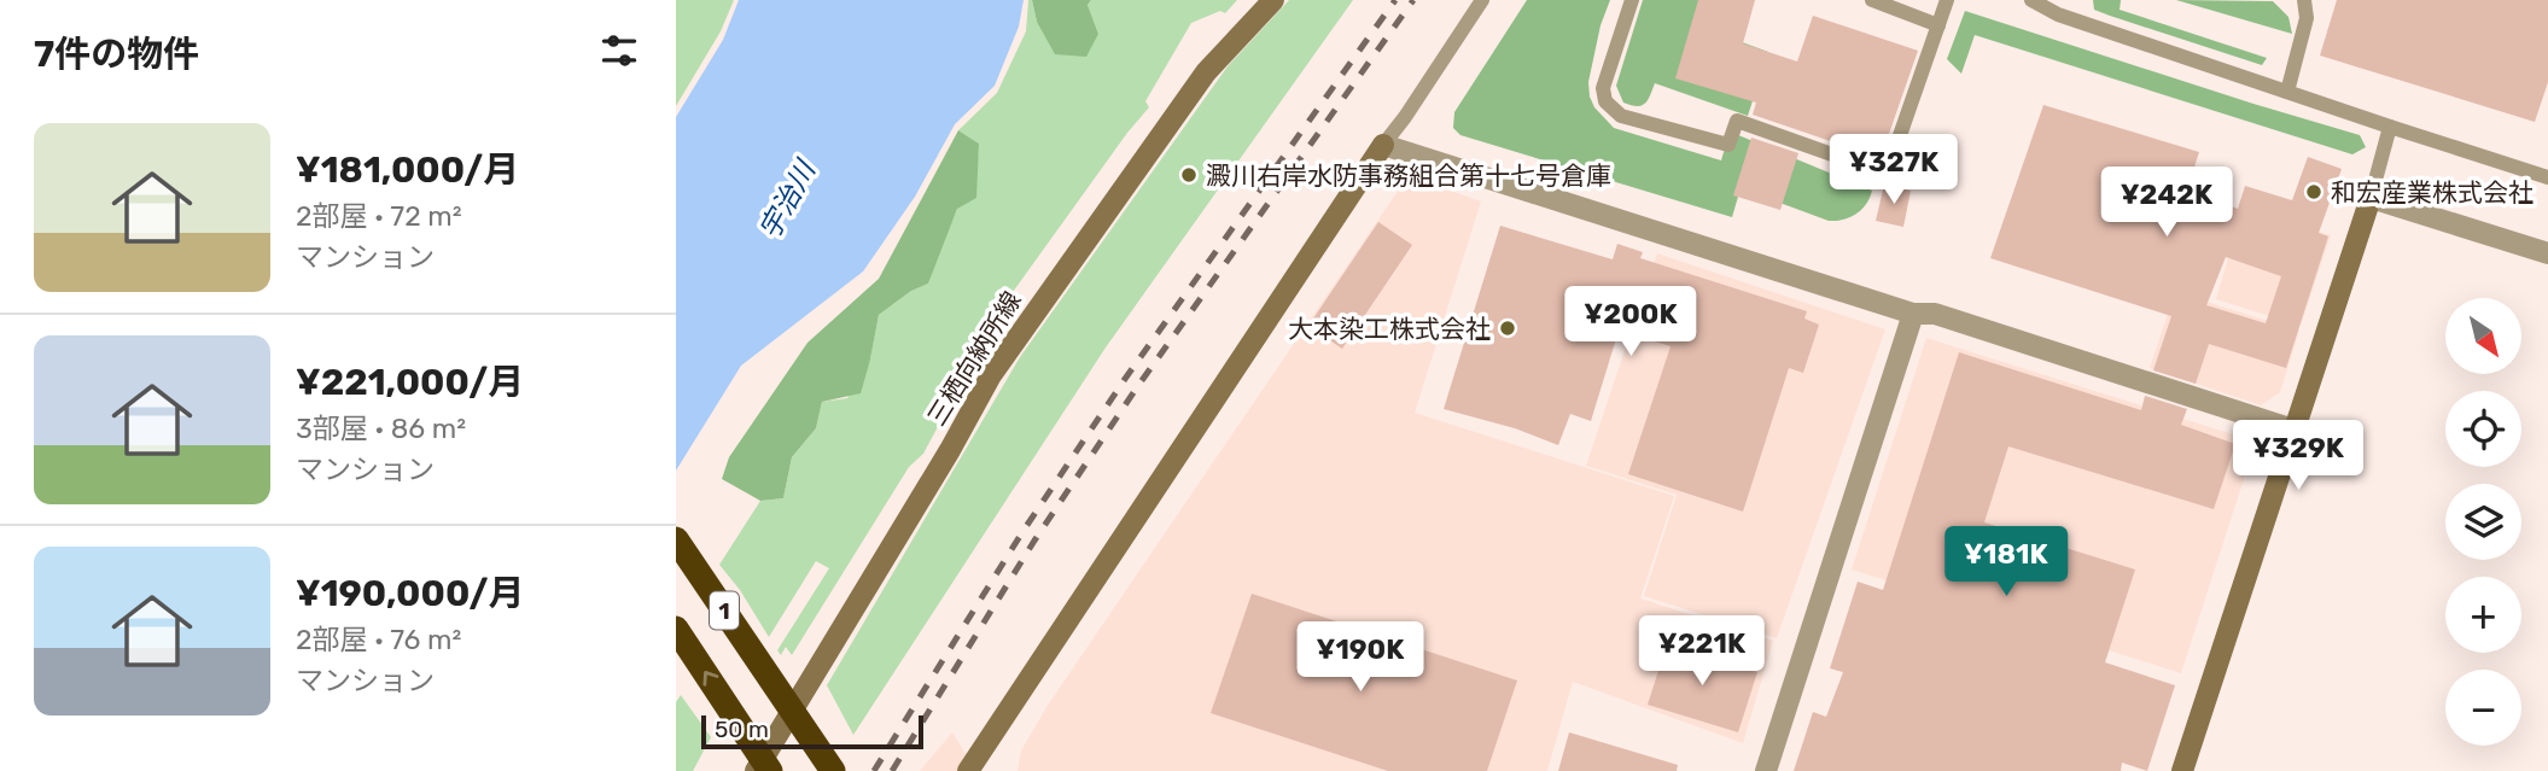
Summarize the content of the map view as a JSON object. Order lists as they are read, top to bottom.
{
  "streets": {
    "highway": ["1"],
    "street": ["三栖向納所線"]
  },
  "crossings": [
    ["三栖向納所線", "1"]
  ],
  "water": ["宇治川"],
  "places": ["澱川右岸水防事務組合第十七号倉庫", "和宏産業株式会社", "大本染工株式会社"],
  "scale_bar": "50 m",
  "north": "bottom right",
  "page": {
    "heading": "7件の物件",
    "list": [
      {
        "name": "¥181,000/月",
        "note": "2部屋 · 72 m² · マンション"
      },
      {
        "name": "¥221,000/月",
        "note": "3部屋 · 86 m² · マンション"
      },
      {
        "name": "¥190,000/月",
        "note": "2部屋 · 76 m² · マンション"
      }
    ],
    "price": [
      "¥327K",
      "¥242K",
      "¥200K",
      "¥329K",
      "¥181K",
      "¥221K",
      "¥190K"
    ],
    "map_buttons": ["+", "−"],
    "scale": "50 m"
  }
}
